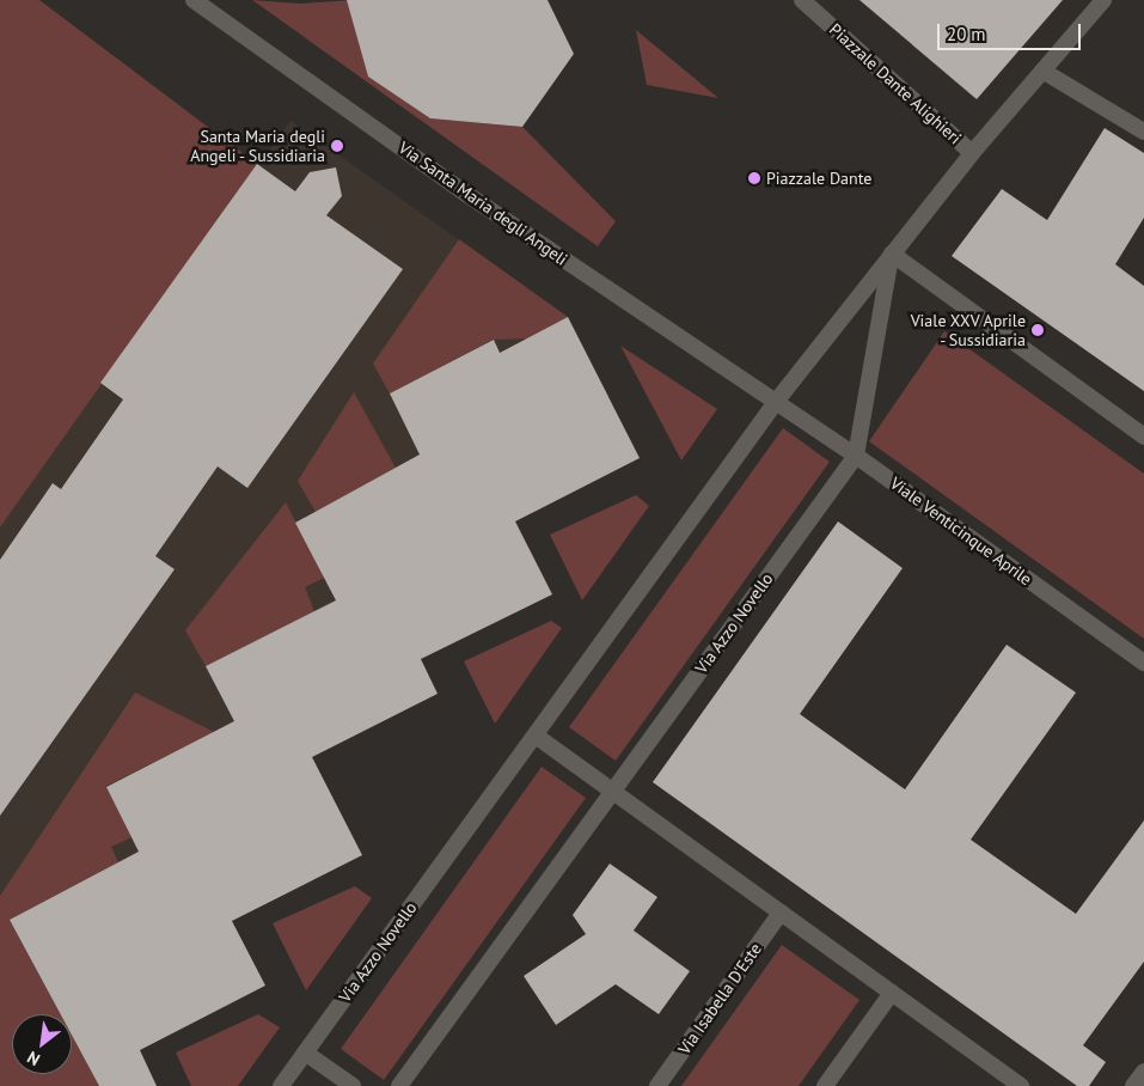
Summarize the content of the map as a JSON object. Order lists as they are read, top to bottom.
{
  "streets": {
    "street": [
      "Piazzale Dante Alighieri",
      "Via Santa Maria degli Angeli",
      "Viale Venticinque Aprile",
      "Via Azzo Novello",
      "Via Isabella D'Este"
    ]
  },
  "crossings": [
    ["Piazzale Dante Alighieri", "Via Santa Maria degli Angeli"],
    ["Piazzale Dante Alighieri", "Viale Venticinque Aprile"],
    ["Piazzale Dante Alighieri", "Via Azzo Novello"],
    ["Via Santa Maria degli Angeli", "Viale Venticinque Aprile"],
    ["Via Santa Maria degli Angeli", "Via Azzo Novello"],
    ["Viale Venticinque Aprile", "Via Azzo Novello"]
  ],
  "places": ["Santa Maria degli Angeli - Sussidiaria", "Piazzale Dante", "Viale XXV Aprile - Sussidiaria"],
  "scale_bar": "20 m",
  "north": "bottom left"
}
